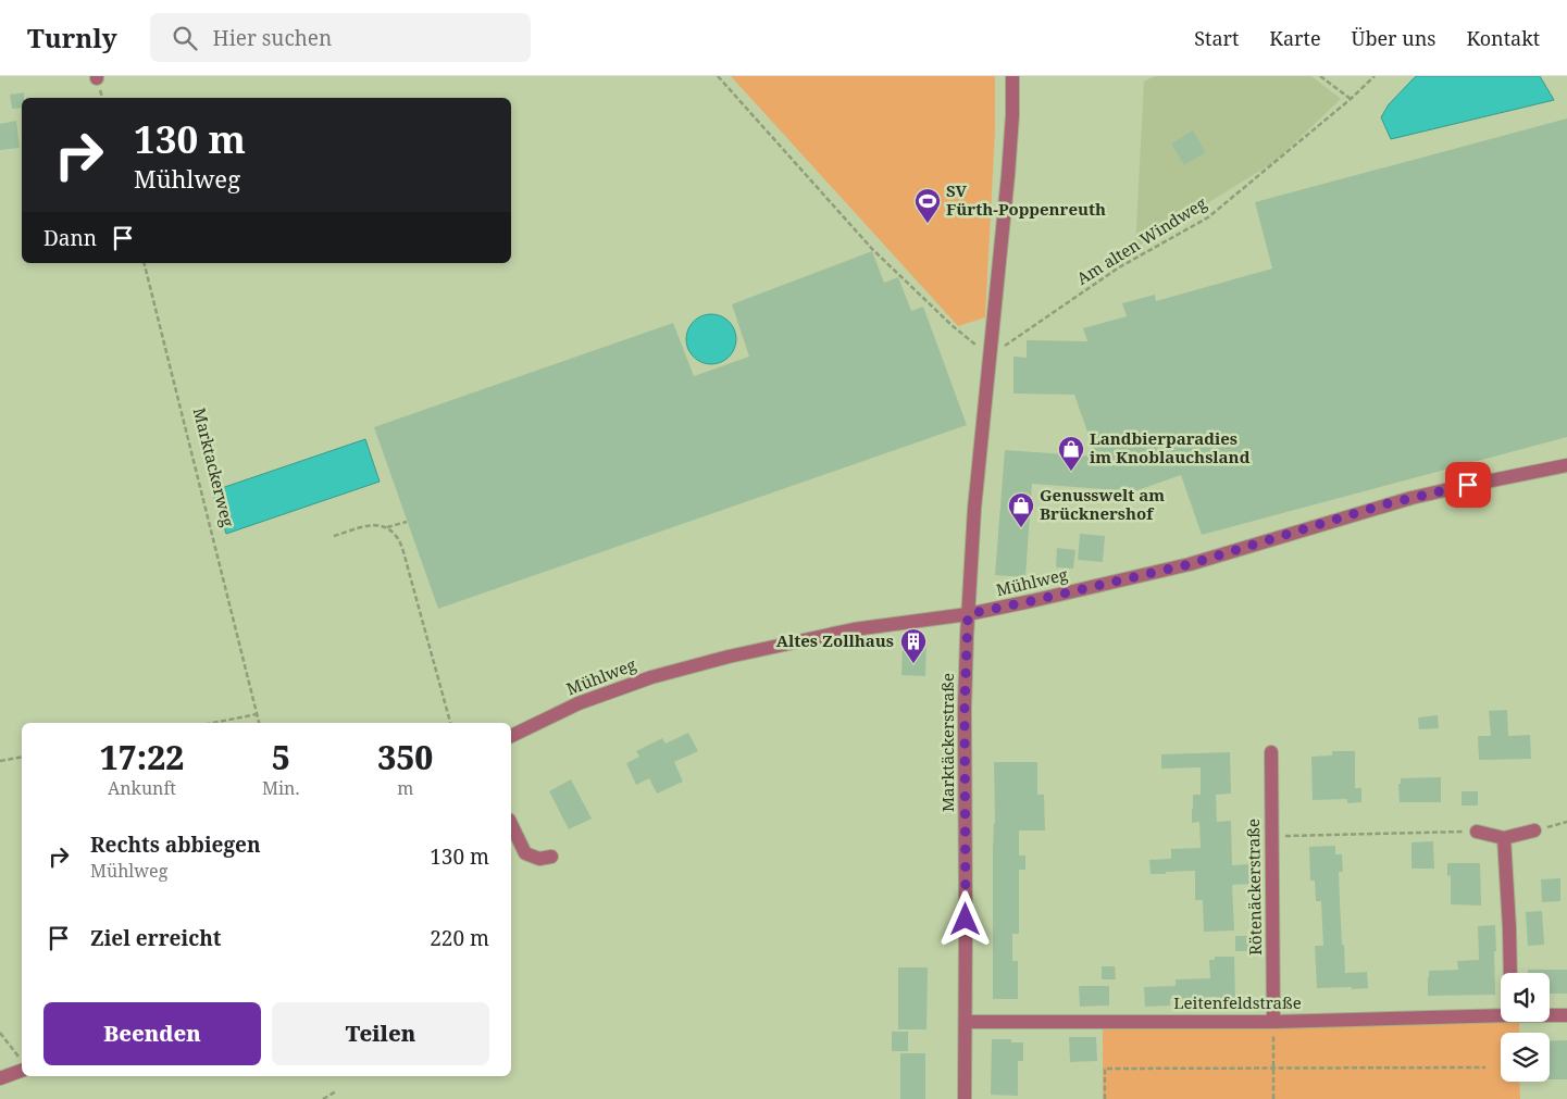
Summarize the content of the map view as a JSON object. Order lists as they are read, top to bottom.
{
  "streets": {
    "street": [
      "Mühlweg",
      "Marktäckerstraße",
      "Rötenäckerstraße",
      "Leitenfeldstraße"
    ],
    "path": ["Am alten Windweg", "Marktackerweg"]
  },
  "crossings": [
    ["Am alten Windweg", "Marktäckerstraße"],
    ["Mühlweg", "Marktäckerstraße"],
    ["Marktäckerstraße", "Leitenfeldstraße"],
    ["Rötenäckerstraße", "Leitenfeldstraße"]
  ],
  "places": {
    "sports": ["SV Fürth-Poppenreuth"],
    "shop": ["Landbierparadies im Knoblauchsland", "Genusswelt am Brücknershof"],
    "building": ["Altes Zollhaus"]
  },
  "page": {
    "header": "Turnly",
    "search": "Hier suchen",
    "nav": [
      "Start",
      "Karte",
      "Über uns",
      "Kontakt"
    ],
    "turn": ["130 m", "Mühlweg"],
    "then": "Dann",
    "eta": [
      "17:22",
      "Ankunft",
      "5",
      "Min.",
      "350",
      "m"
    ],
    "list": [
      {
        "name": "Rechts abbiegen",
        "note": "Mühlweg",
        "value": "130 m"
      },
      {
        "name": "Ziel erreicht",
        "value": "220 m"
      }
    ],
    "buttons": ["Beenden", "Teilen"]
  }
}
